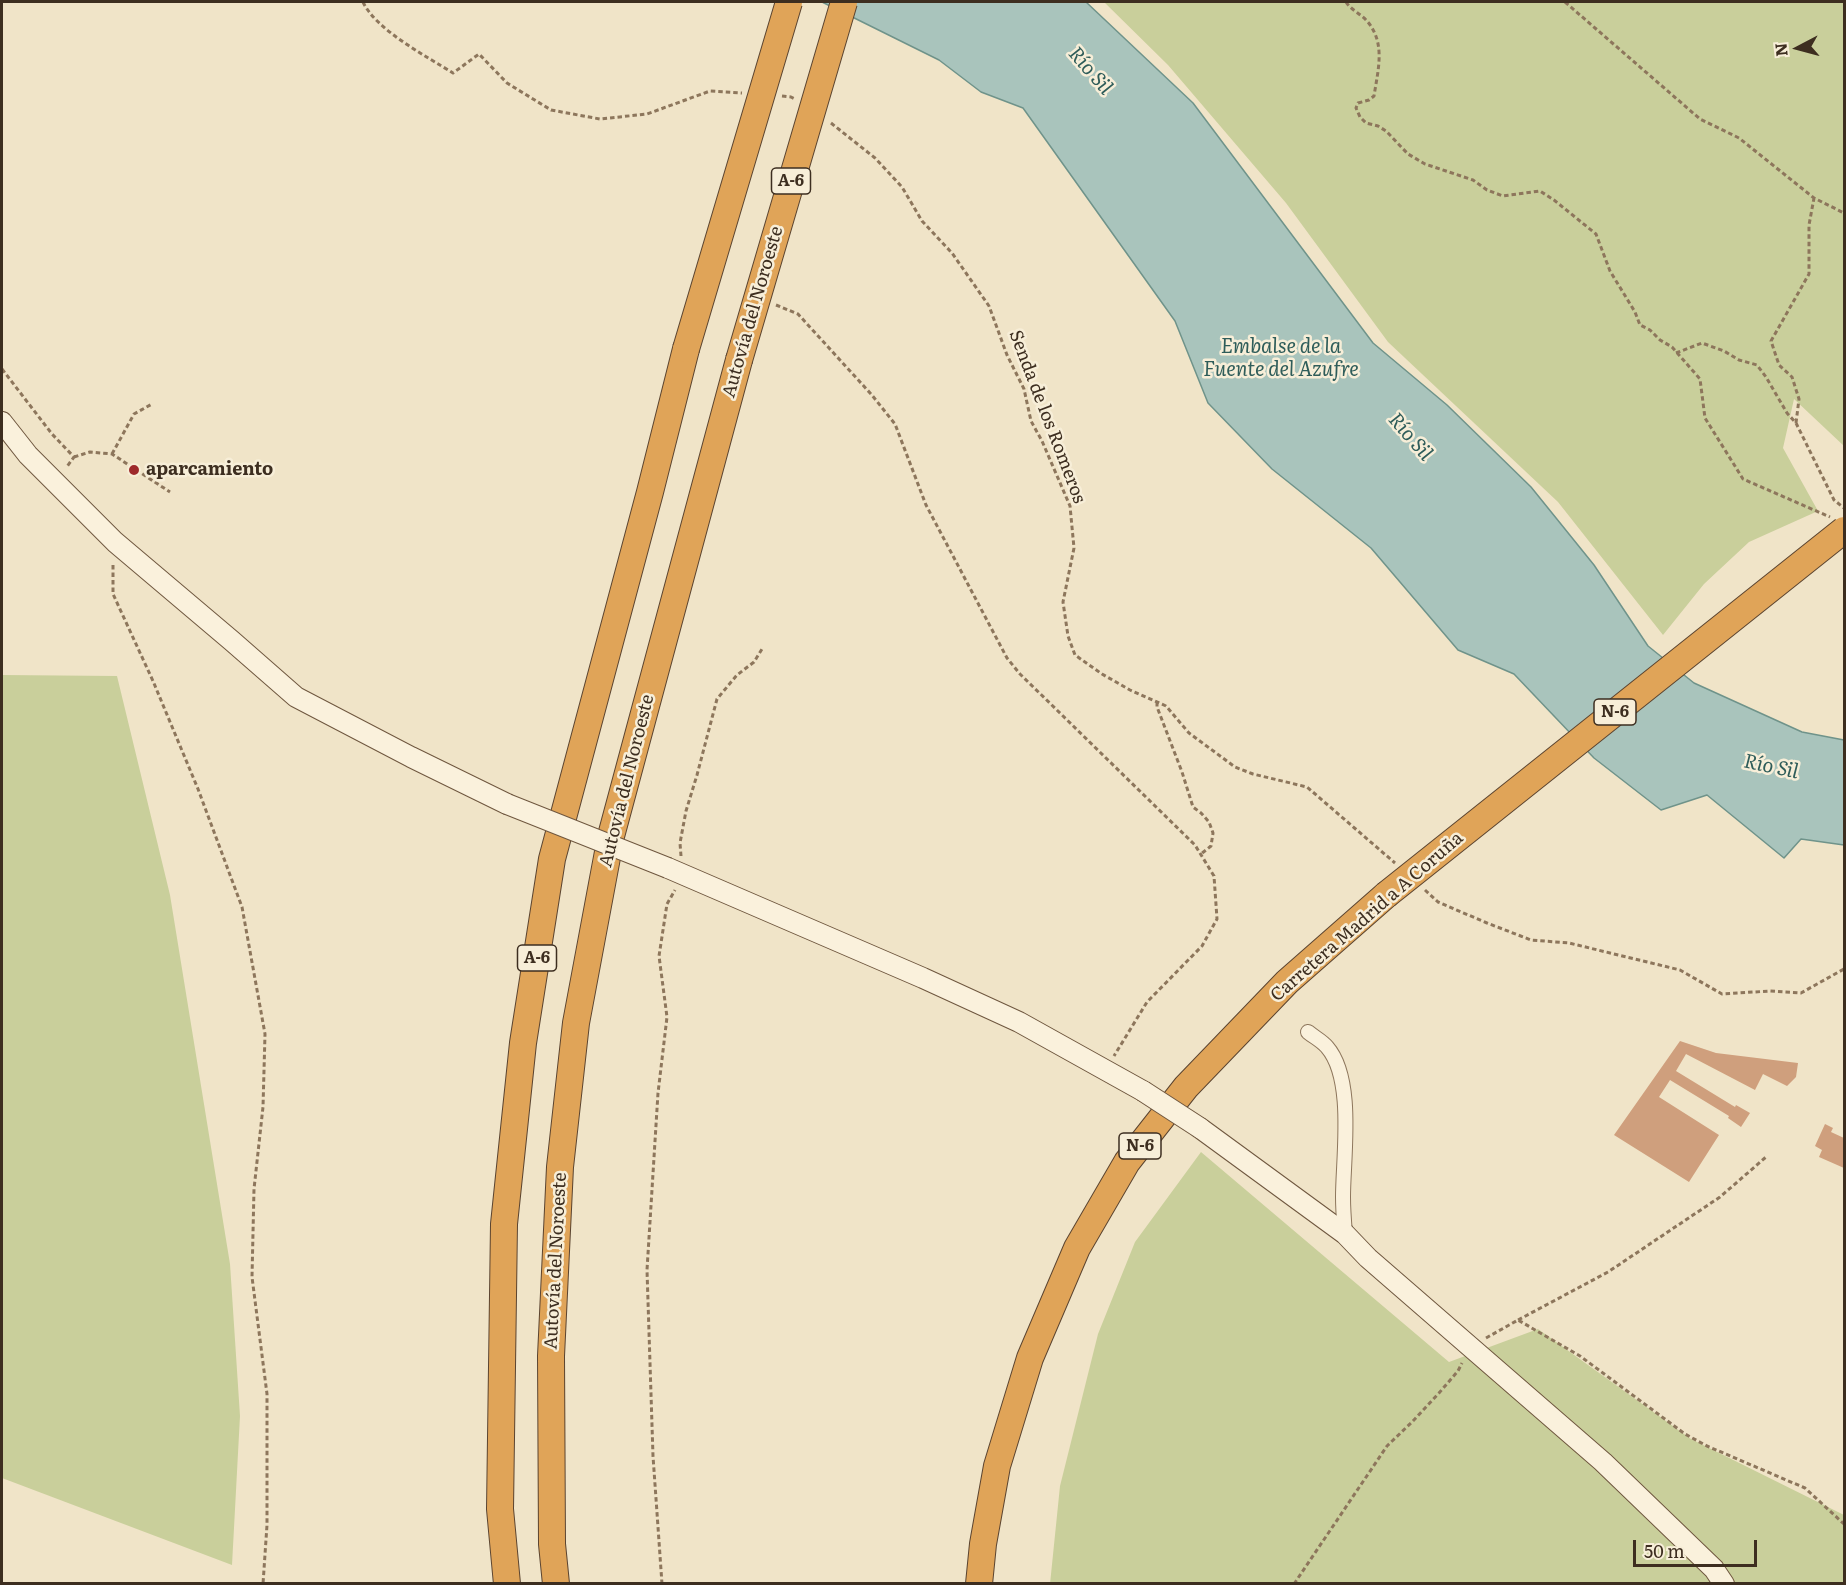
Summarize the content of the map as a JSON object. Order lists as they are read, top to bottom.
{
  "streets": {
    "highway": [
      "A-6",
      "Autovía del Noroeste",
      "N-6",
      "Carretera Madrid a A Coruña"
    ],
    "path": ["Senda de los Romeros"]
  },
  "water": ["Río Sil", "Embalse de la Fuente del Azufre"],
  "places": ["aparcamiento"],
  "scale_bar": "50 m",
  "north": "left"
}
